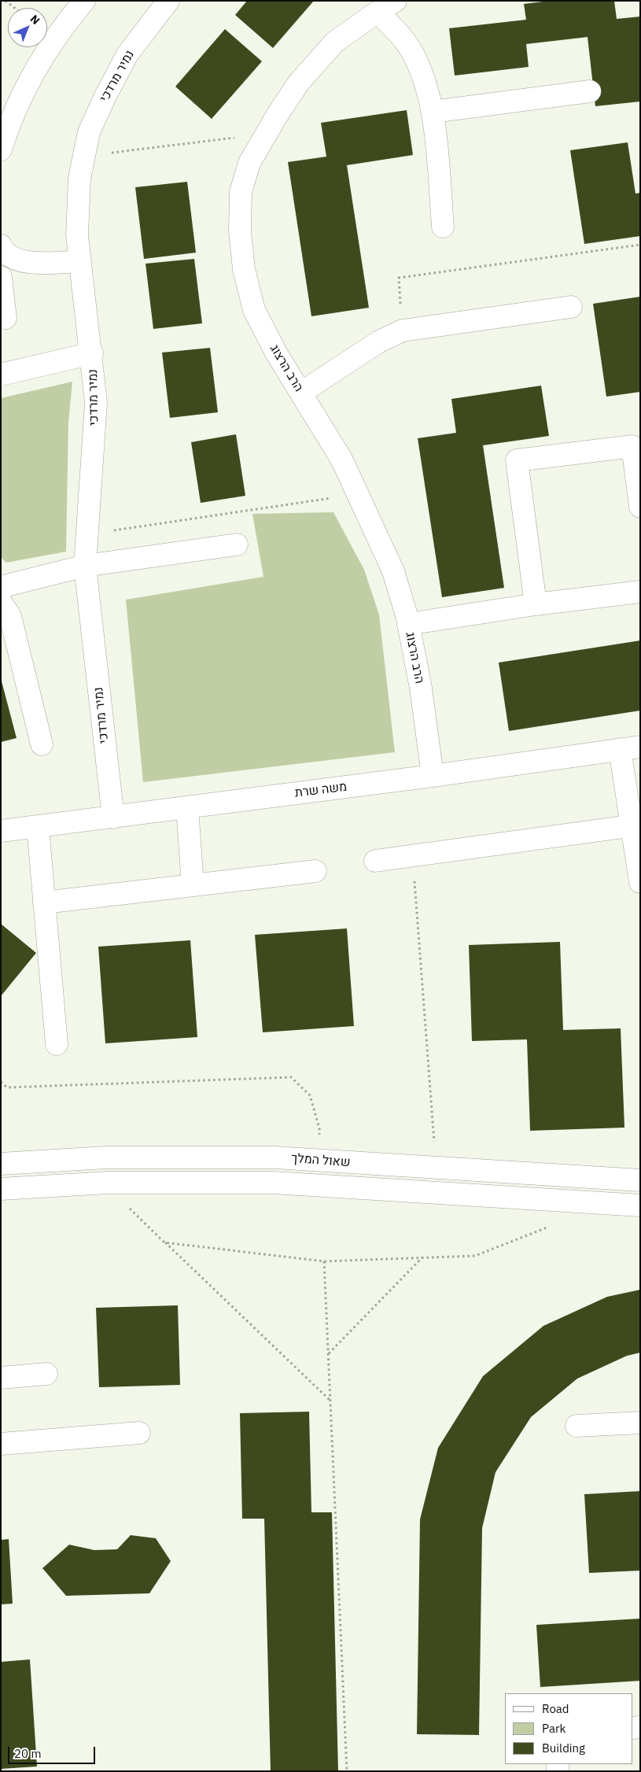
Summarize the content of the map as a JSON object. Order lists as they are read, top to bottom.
{
  "streets": {
    "street": [
      "נמיר מרדכי",
      "הרב הרצוג",
      "משה שרת",
      "שאול המלך"
    ]
  },
  "crossings": [
    ["נמיר מרדכי", "משה שרת"],
    ["הרב הרצוג", "משה שרת"]
  ],
  "legend": ["Road", "Park", "Building"],
  "scale_bar": "20 m",
  "north": "top right"
}
